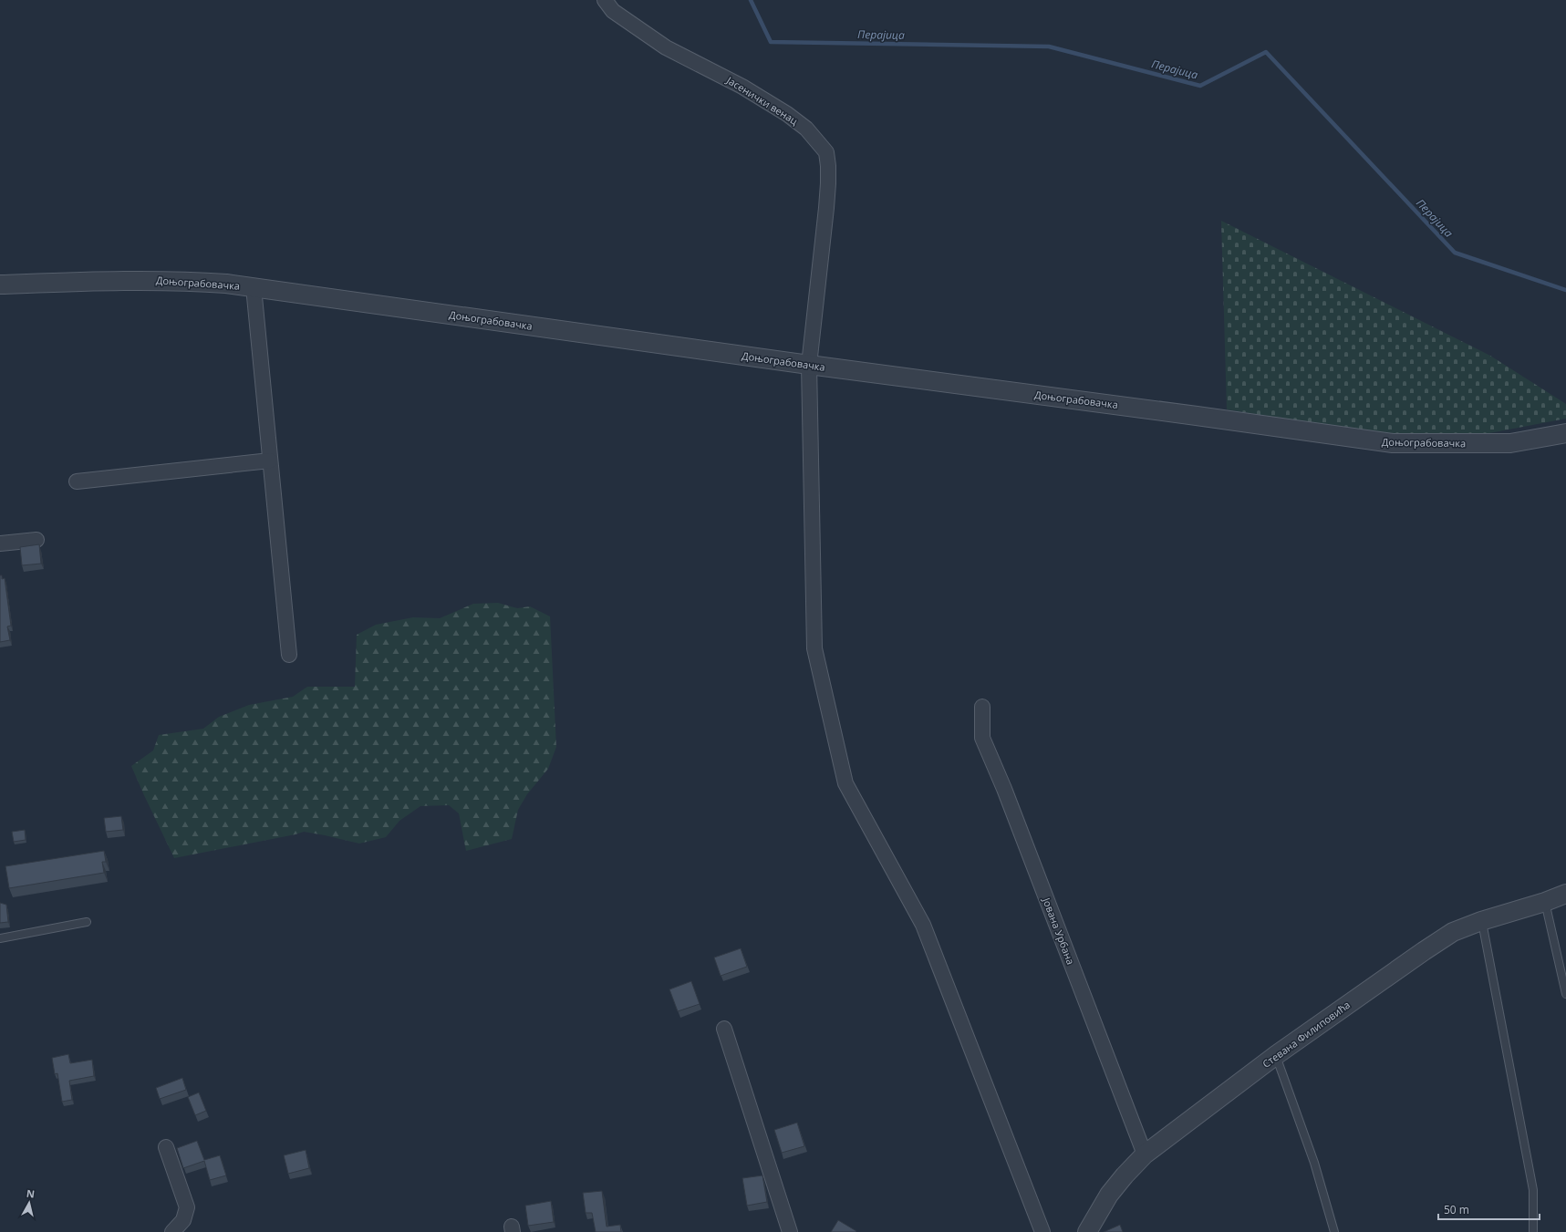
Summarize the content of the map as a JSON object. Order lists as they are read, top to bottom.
{
  "streets": {
    "street": [
      "Јасенички венац",
      "Доњограбовачка",
      "Јована Урбана",
      "Стевана Филиповића"
    ]
  },
  "crossings": [
    ["Јасенички венац", "Доњограбовачка"],
    ["Јована Урбана", "Стевана Филиповића"]
  ],
  "water": ["Перајица"],
  "scale_bar": "50 m",
  "north": "top"
}
